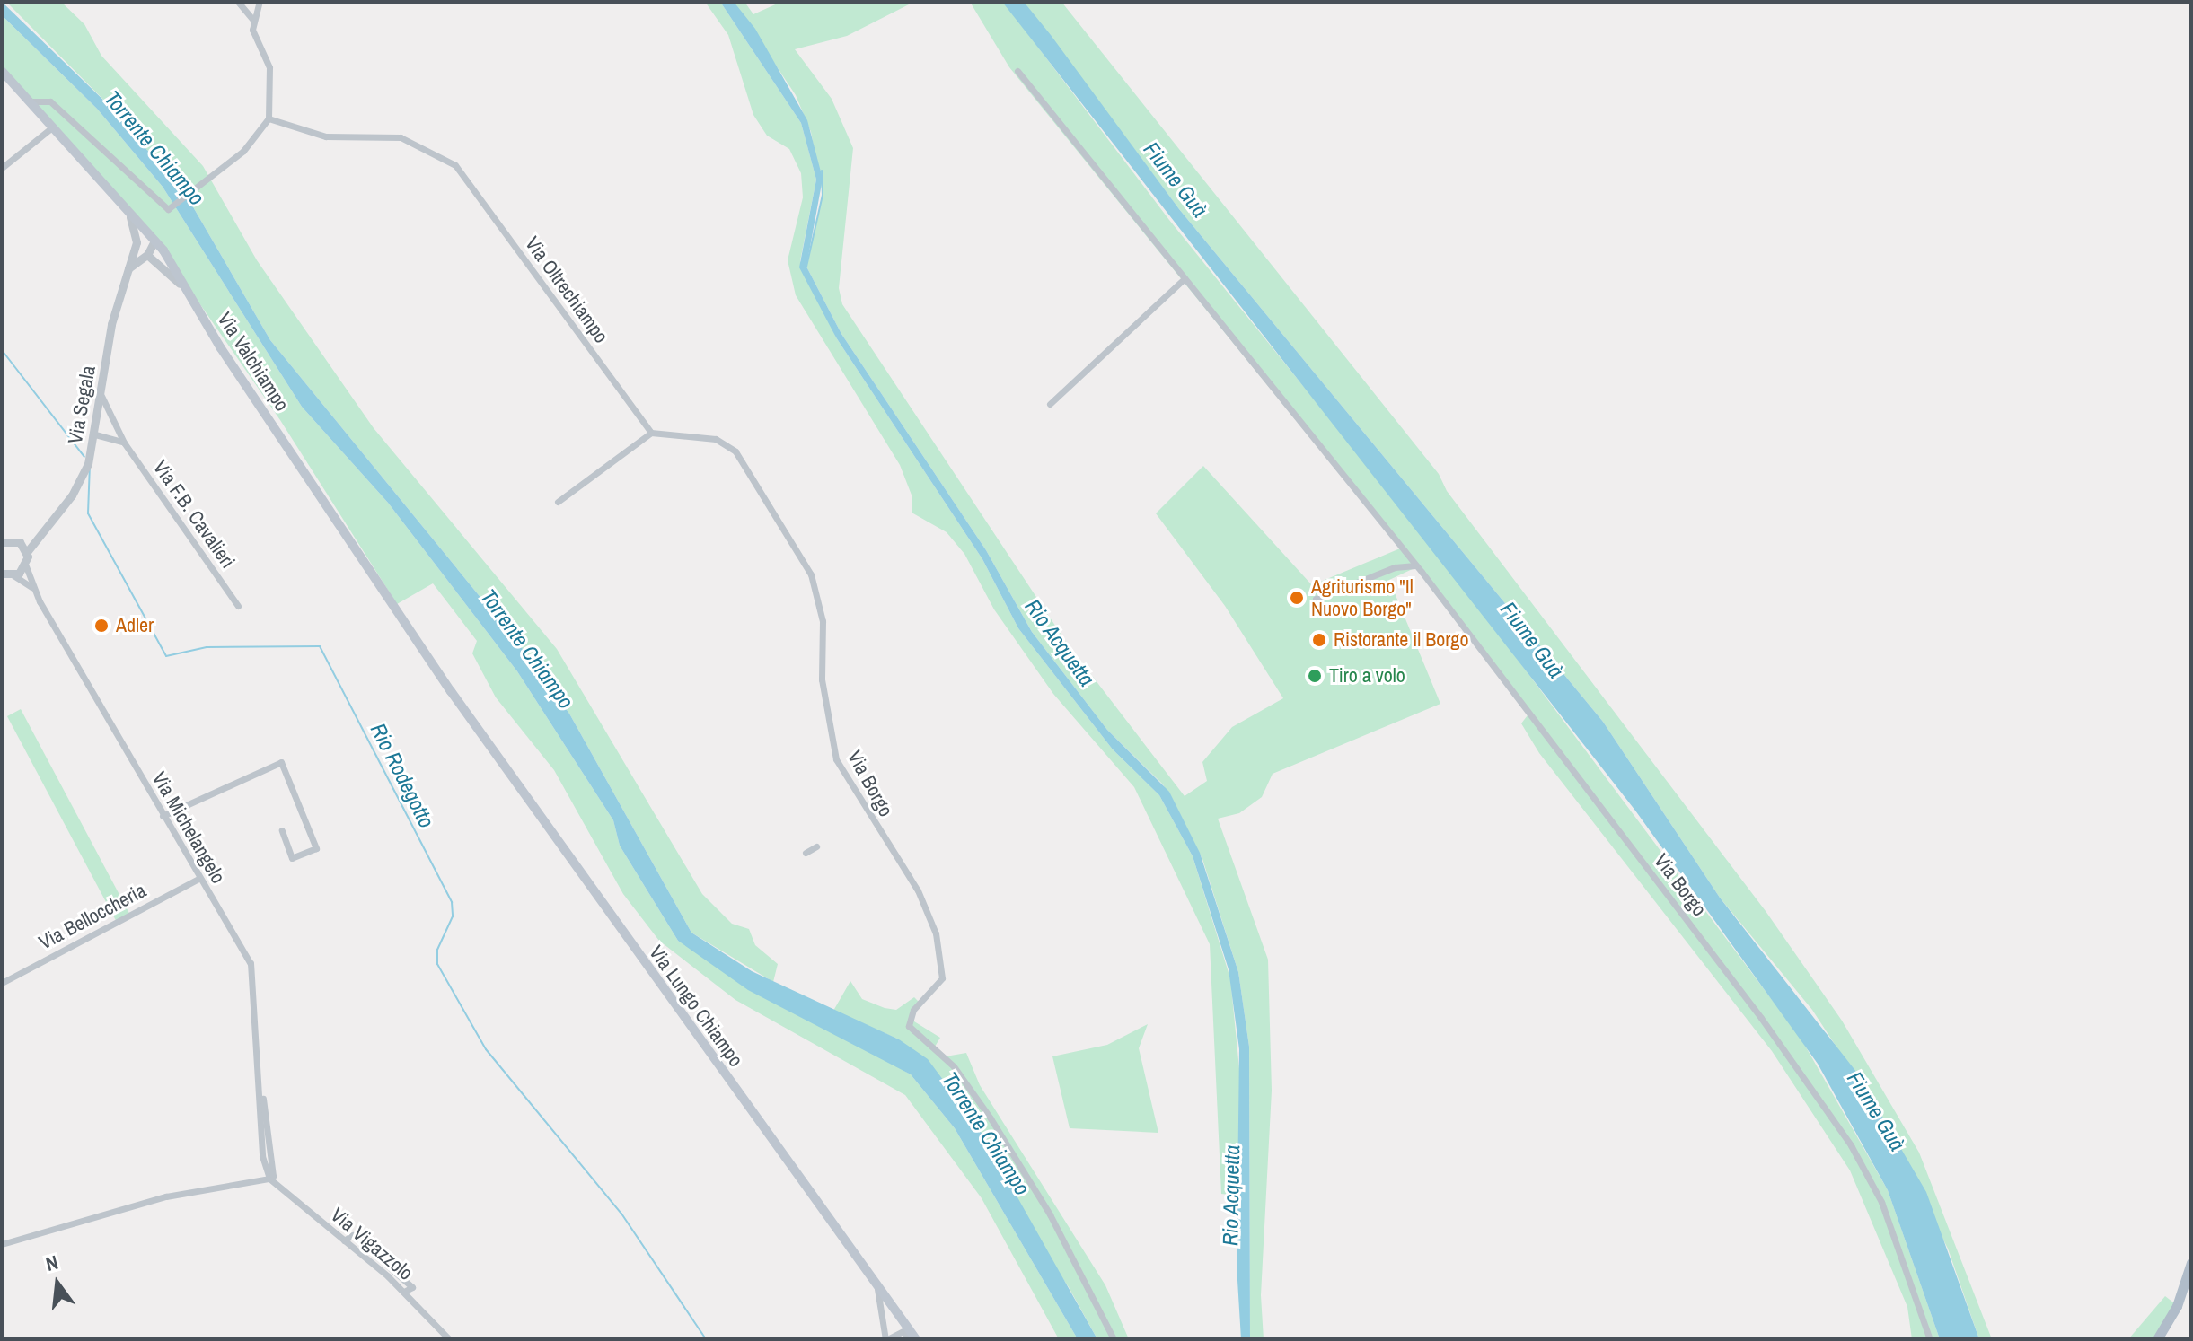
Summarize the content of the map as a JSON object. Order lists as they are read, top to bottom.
{
  "streets": {
    "main road": ["Via Valchiampo", "Via Lungo Chiampo"],
    "street": [
      "Via Oltrechiampo",
      "Via Segala",
      "Via F.B. Cavalieri",
      "Via Borgo",
      "Via Michelangelo",
      "Via Belloccheria",
      "Via Vigazzolo"
    ]
  },
  "crossings": [
    ["Via Oltrechiampo", "Via Borgo"],
    ["Via Valchiampo", "Via Lungo Chiampo"],
    ["Via Segala", "Via F.B. Cavalieri"],
    ["Via Segala", "Via Michelangelo"],
    ["Via Michelangelo", "Via Belloccheria"],
    ["Via Michelangelo", "Via Vigazzolo"]
  ],
  "water": [
    "Torrente Chiampo",
    "Fiume Guà",
    "Rio Acquetta",
    "Rio Rodegotto"
  ],
  "places": [
    "Agriturismo \"Il Nuovo Borgo\"",
    "Adler",
    "Ristorante il Borgo",
    "Tiro a volo"
  ],
  "north": "top"
}
